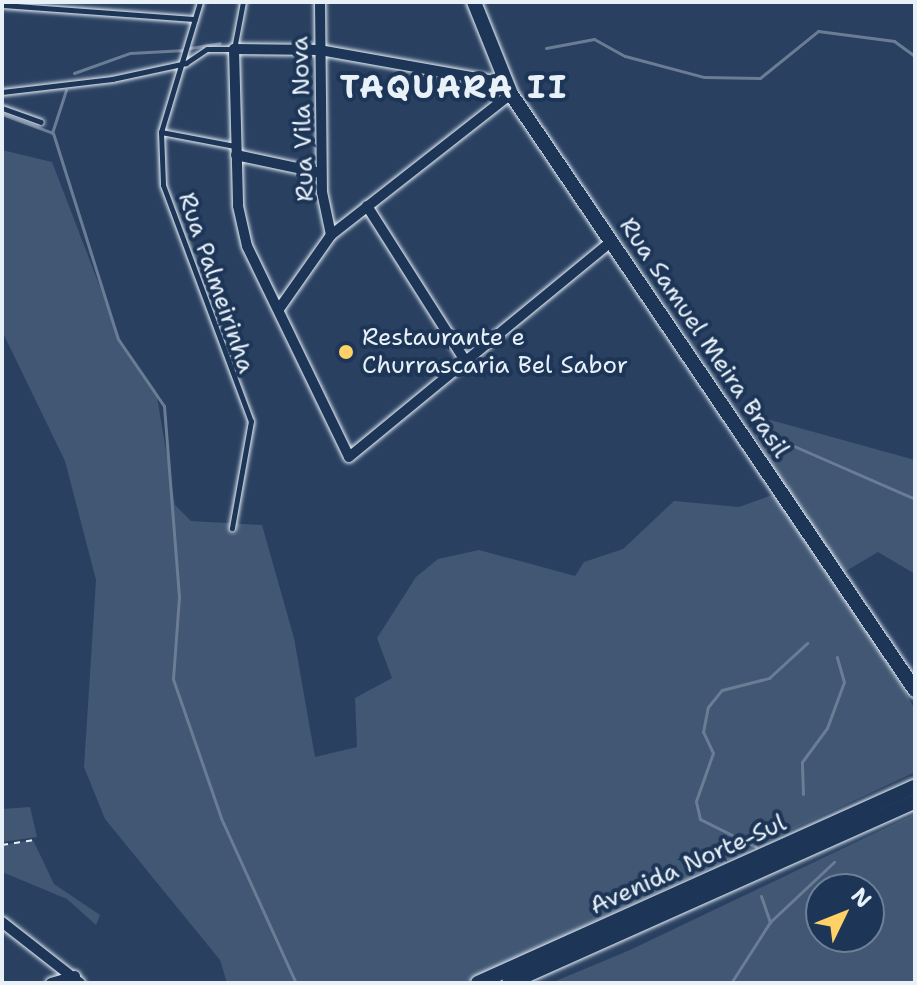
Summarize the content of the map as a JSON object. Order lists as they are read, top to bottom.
{
  "streets": {
    "main road": ["Rua Samuel Meira Brasil", "Avenida Norte-Sul"],
    "street": ["Rua Vila Nova"],
    "lane": ["Rua Palmeirinha"]
  },
  "districts": ["TAQUARA II"],
  "places": ["Restaurante e Churrascaria Bel Sabor"],
  "north": "top right"
}
